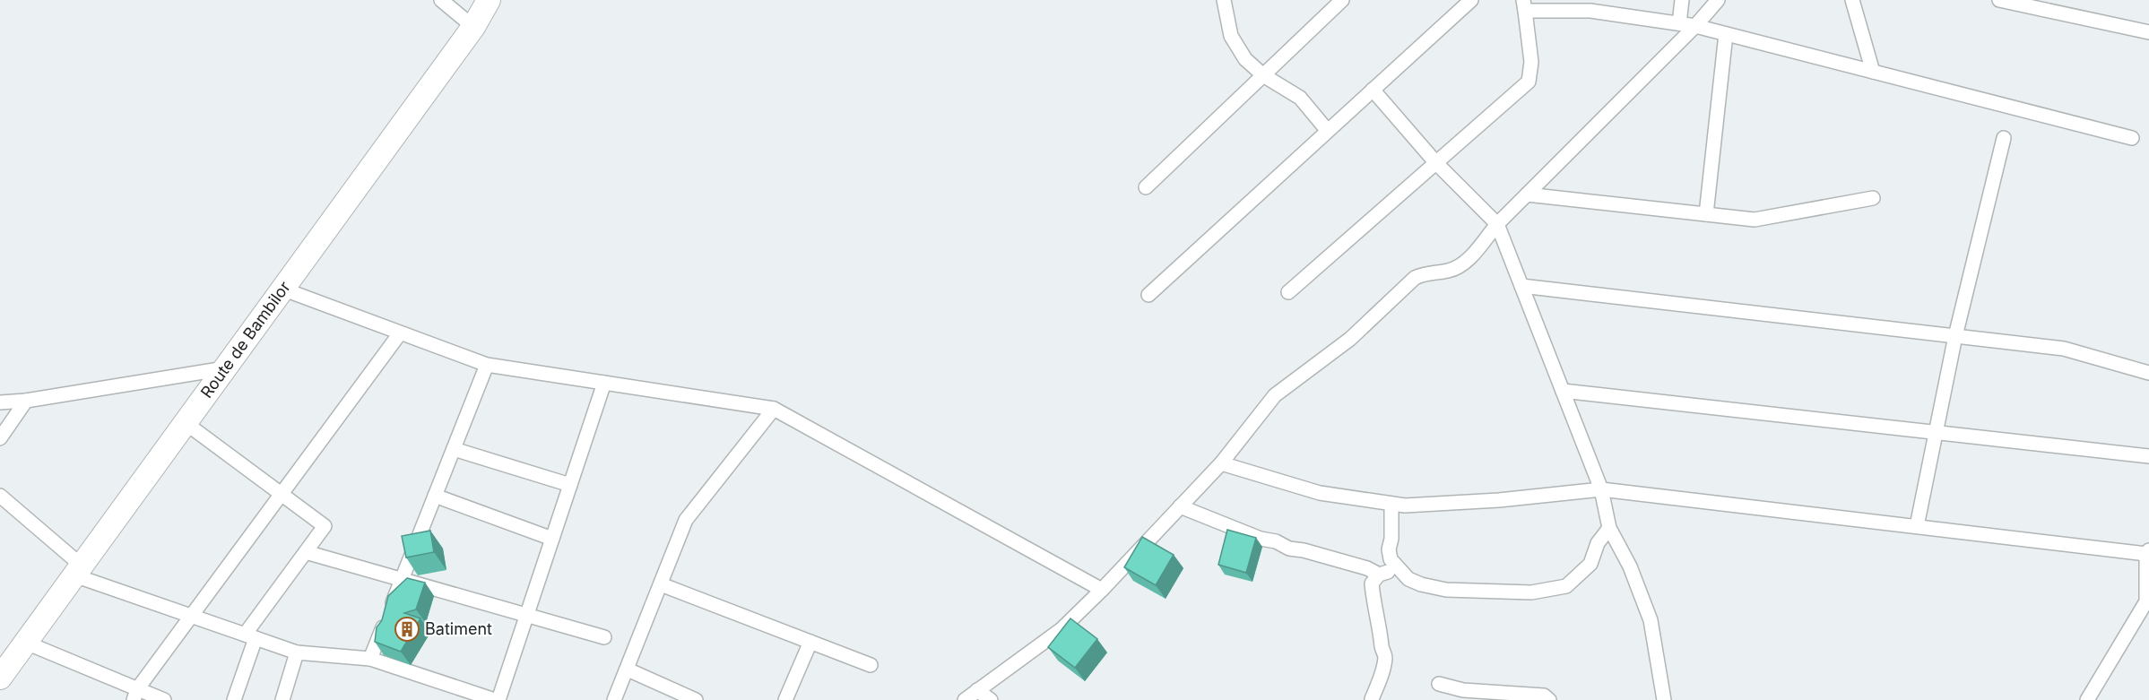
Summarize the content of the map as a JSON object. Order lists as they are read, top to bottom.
{
  "streets": {
    "main road": ["Route de Bambilor"]
  },
  "places": {
    "building": ["Batiment"]
  }
}
